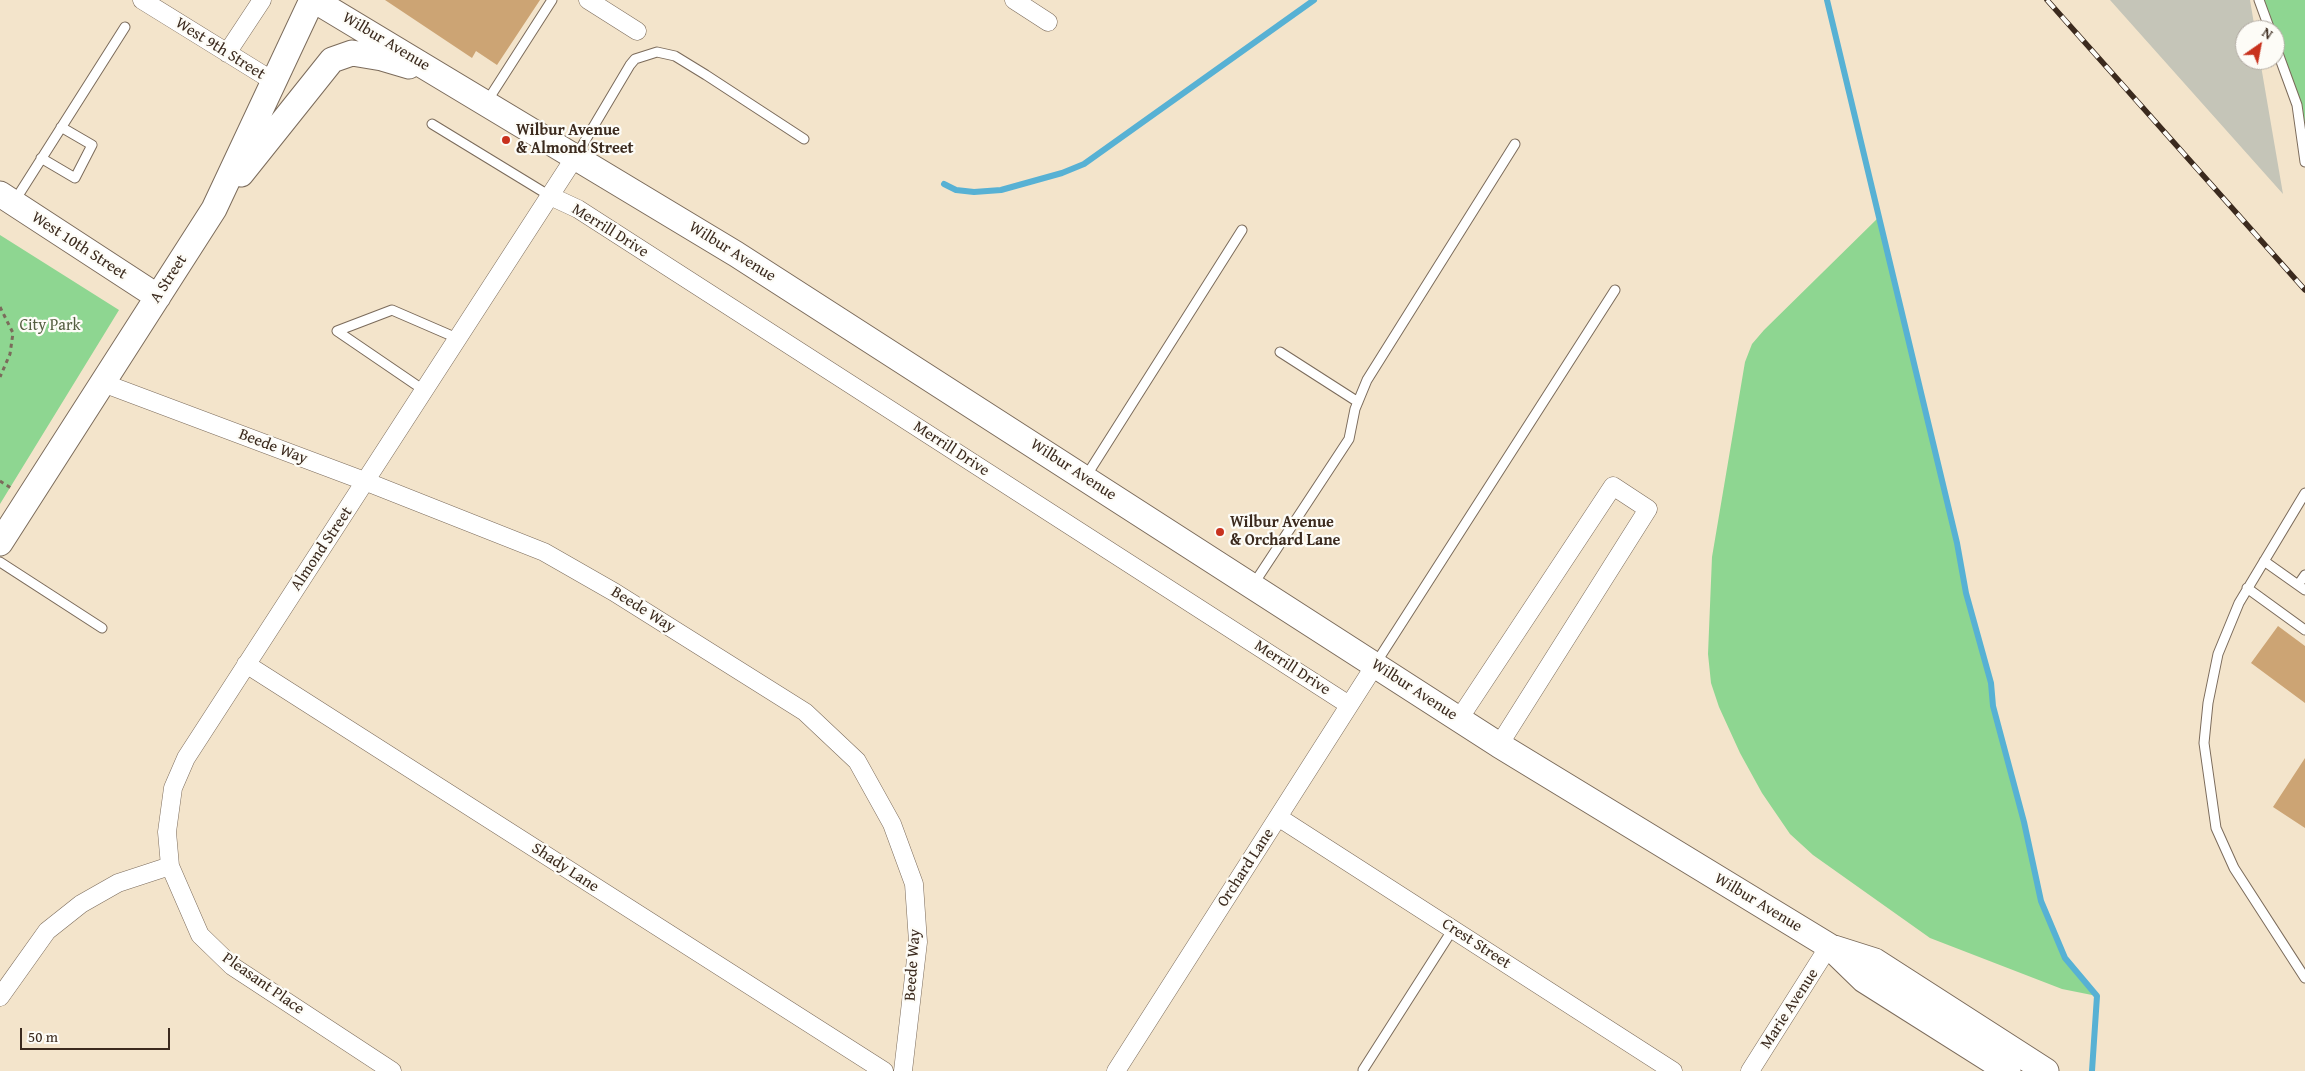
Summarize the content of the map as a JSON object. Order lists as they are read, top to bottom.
{
  "streets": {
    "main road": ["Wilbur Avenue", "West 10th Street", "A Street"],
    "street": [
      "West 9th Street",
      "Merrill Drive",
      "Beede Way",
      "Almond Street",
      "Shady Lane",
      "Orchard Lane",
      "Crest Street",
      "Pleasant Place",
      "Marie Avenue"
    ]
  },
  "crossings": [
    ["Wilbur Avenue", "A Street"],
    ["Wilbur Avenue", "Almond Street"],
    ["Wilbur Avenue", "Orchard Lane"],
    ["Wilbur Avenue", "Marie Avenue"],
    ["West 9th Street", "A Street"],
    ["Merrill Drive", "Almond Street"],
    ["Merrill Drive", "Orchard Lane"],
    ["West 10th Street", "A Street"],
    ["A Street", "Beede Way"],
    ["Beede Way", "Almond Street"],
    ["Almond Street", "Shady Lane"],
    ["Almond Street", "Pleasant Place"],
    ["Orchard Lane", "Crest Street"]
  ],
  "parks": ["City Park"],
  "places": ["Wilbur Avenue & Almond Street", "Wilbur Avenue & Orchard Lane"],
  "scale_bar": "50 m",
  "north": "top right"
}
